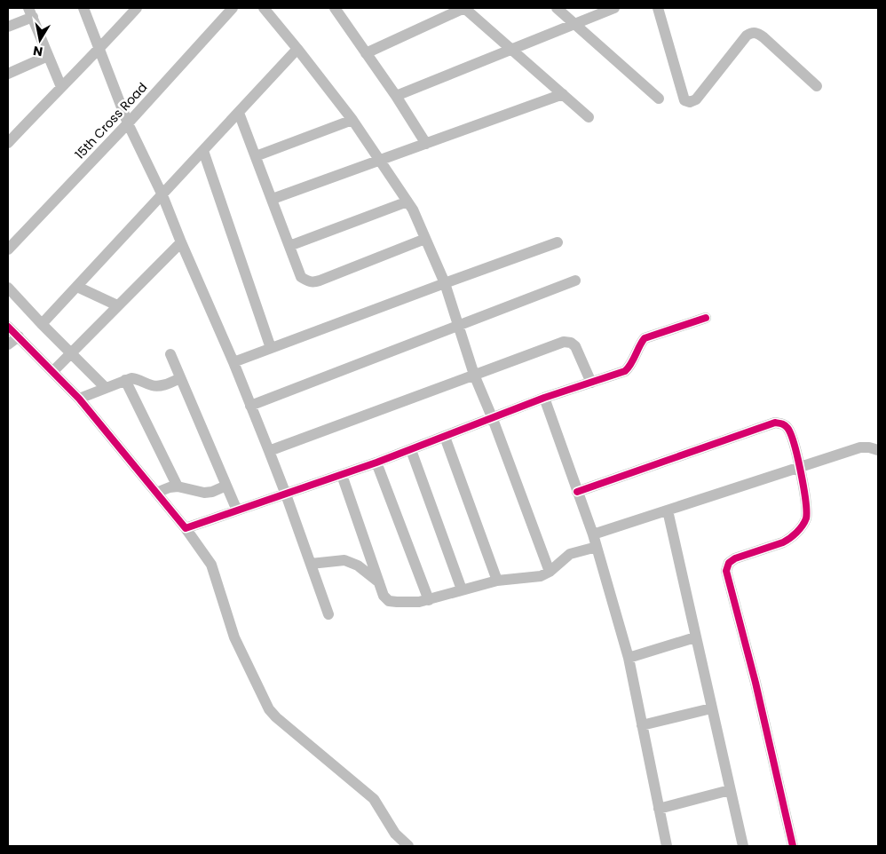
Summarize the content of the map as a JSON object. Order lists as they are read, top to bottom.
{
  "streets": {
    "street": ["15th Cross Road"]
  },
  "north": "bottom"
}
